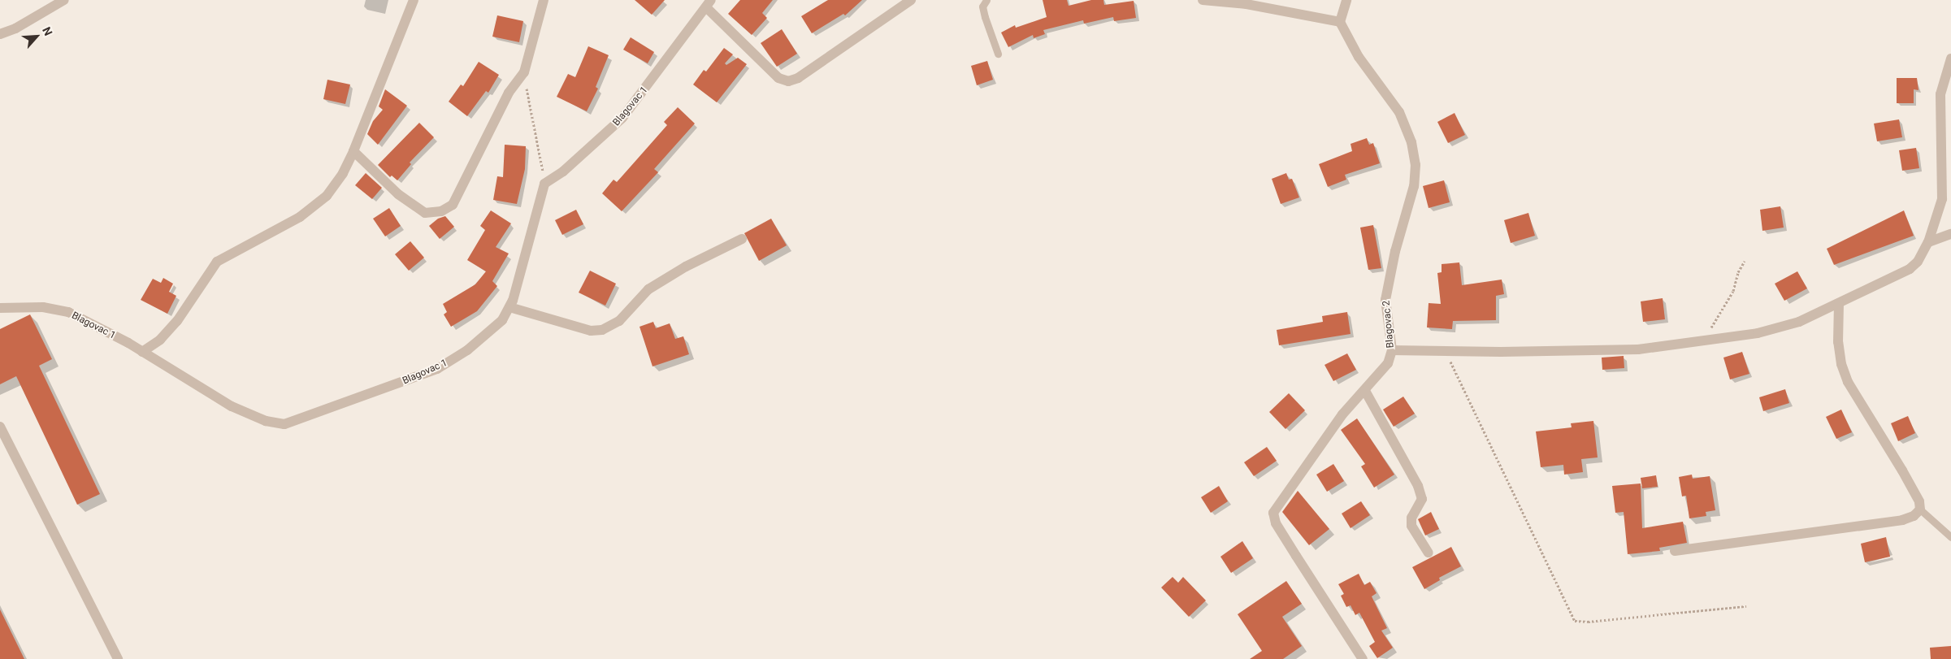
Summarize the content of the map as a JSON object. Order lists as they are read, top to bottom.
{
  "streets": {
    "street": ["Blagovac 1", "Blagovac 2"]
  },
  "north": "top right"
}
